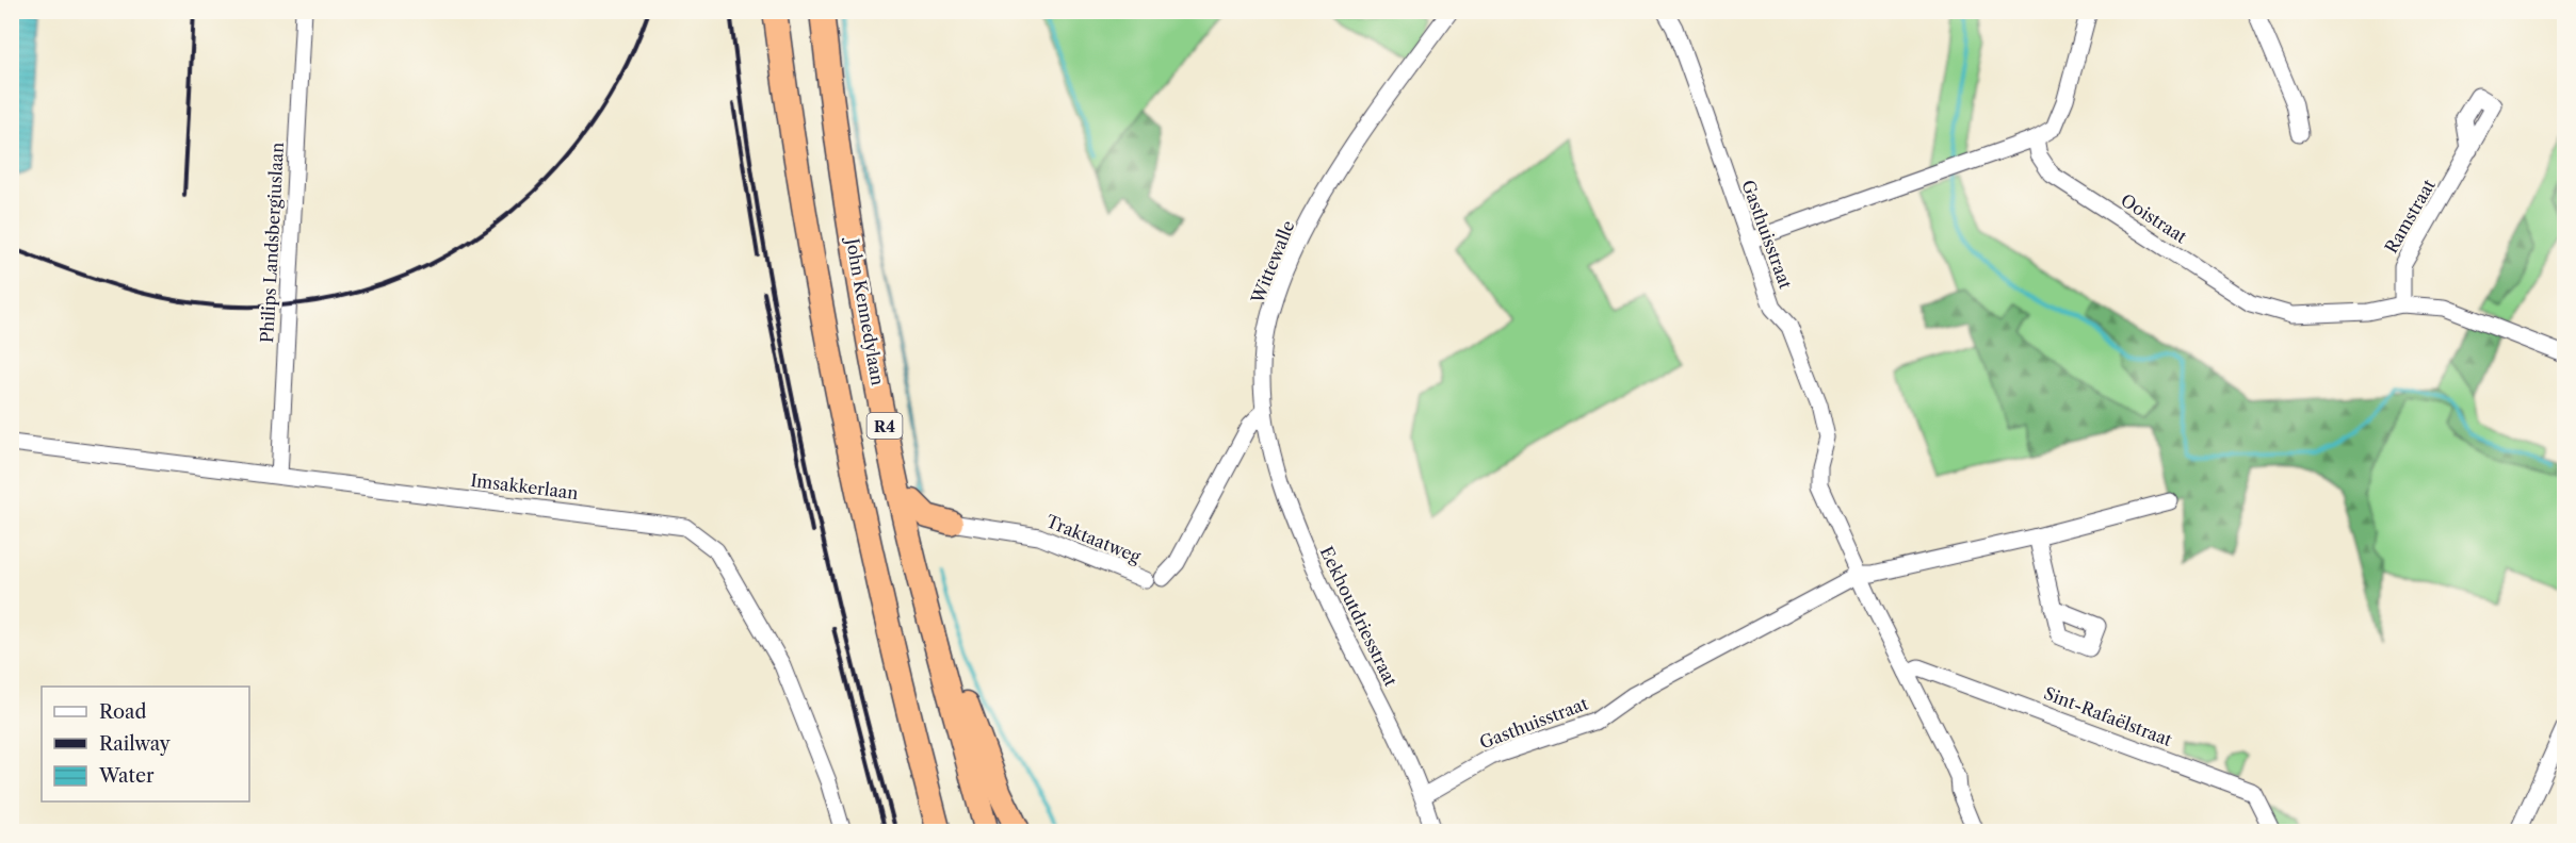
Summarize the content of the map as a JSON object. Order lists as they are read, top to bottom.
{
  "streets": {
    "highway": ["John Kennedylaan", "R4"],
    "street": [
      "Ramstraat",
      "Ooistraat",
      "Gasthuisstraat",
      "Philips Landsbergiuslaan",
      "Wittewalle",
      "Imsakkerlaan",
      "Traktaatweg",
      "Eekhoutdriesstraat",
      "Sint-Rafaëlstraat"
    ]
  },
  "crossings": [
    ["Ramstraat", "Ooistraat"],
    ["Gasthuisstraat", "Eekhoutdriesstraat"],
    ["Gasthuisstraat", "Sint-Rafaëlstraat"],
    ["Philips Landsbergiuslaan", "Imsakkerlaan"],
    ["Wittewalle", "Eekhoutdriesstraat"]
  ],
  "legend": ["Road", "Railway", "Water"]
}
